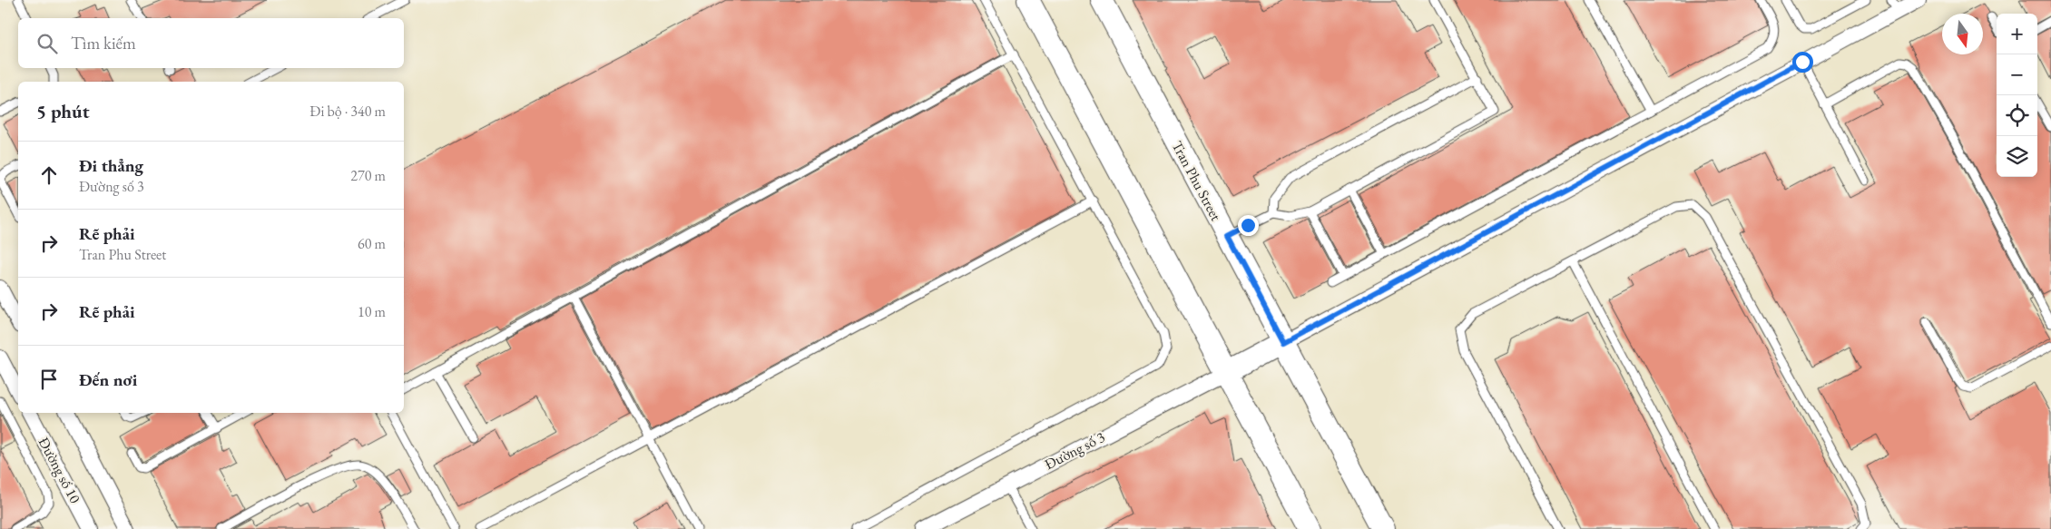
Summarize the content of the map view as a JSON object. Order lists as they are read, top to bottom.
{
  "streets": {
    "main road": ["Tran Phu Street"],
    "street": ["Đường số 3", "Đường số 10"]
  },
  "north": "bottom",
  "page": {
    "map_buttons": ["+", "−"],
    "search": "Tìm kiếm",
    "heading": ["5 phút", "Đi bộ · 340 m"],
    "list": [
      ["Đi thẳng", "Đường số 3", "270 m"],
      ["Rẽ phải", "Tran Phu Street", "60 m"],
      ["Rẽ phải", "10 m"],
      "Đến nơi"
    ]
  }
}
